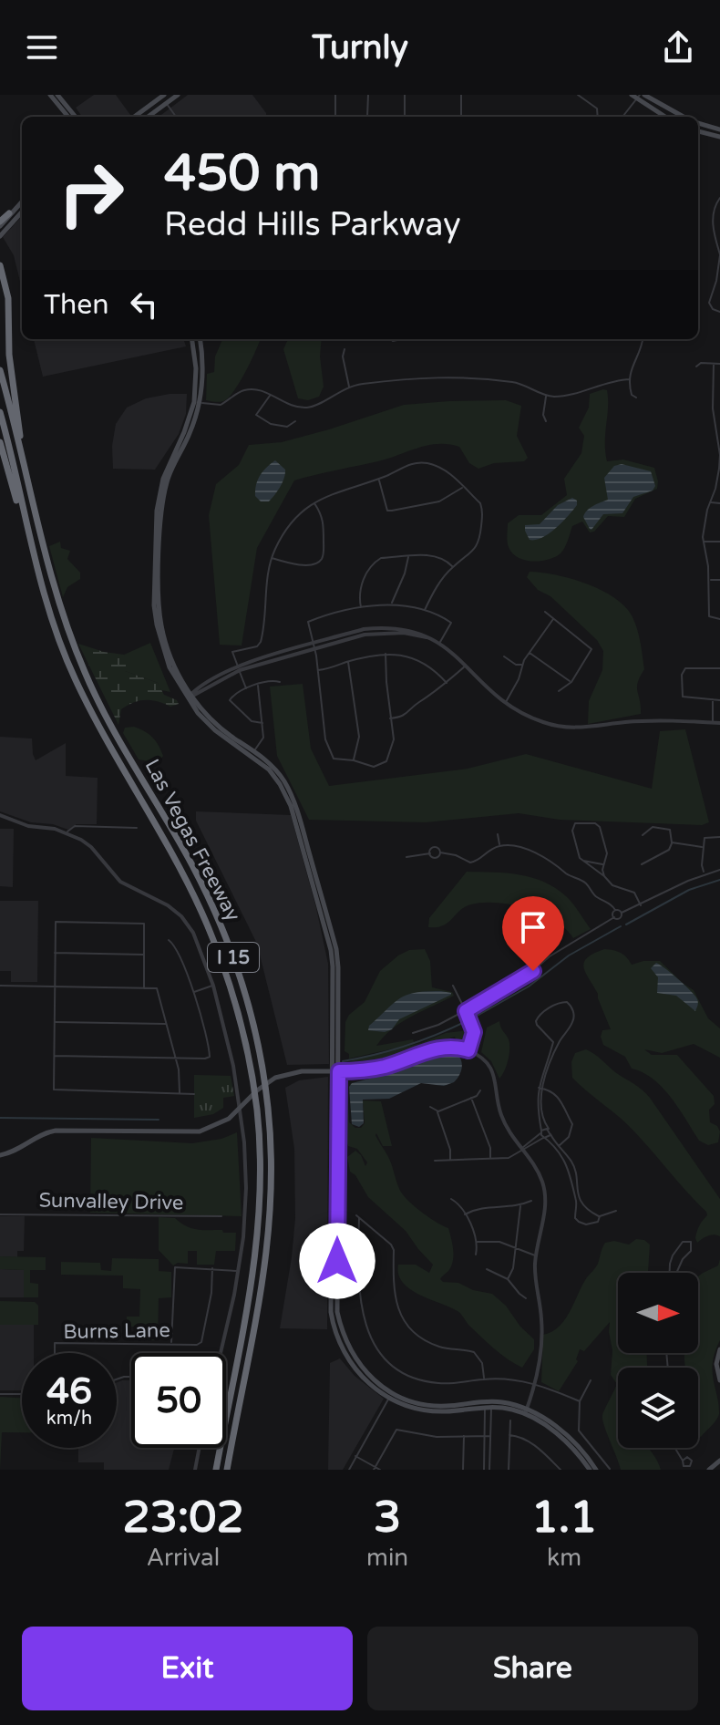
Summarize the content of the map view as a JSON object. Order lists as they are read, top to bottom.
{
  "streets": {
    "highway": ["Las Vegas Freeway", "I 15"],
    "street": ["Sunvalley Drive", "Burns Lane"]
  },
  "north": "right",
  "page": {
    "header": "Turnly",
    "turn": ["450 m", "Redd Hills Parkway"],
    "then": "Then",
    "speed": "46 km/h",
    "limit": "50",
    "eta": [
      "23:02",
      "Arrival",
      "3",
      "min",
      "1.1",
      "km"
    ],
    "buttons": ["Exit", "Share"]
  }
}
